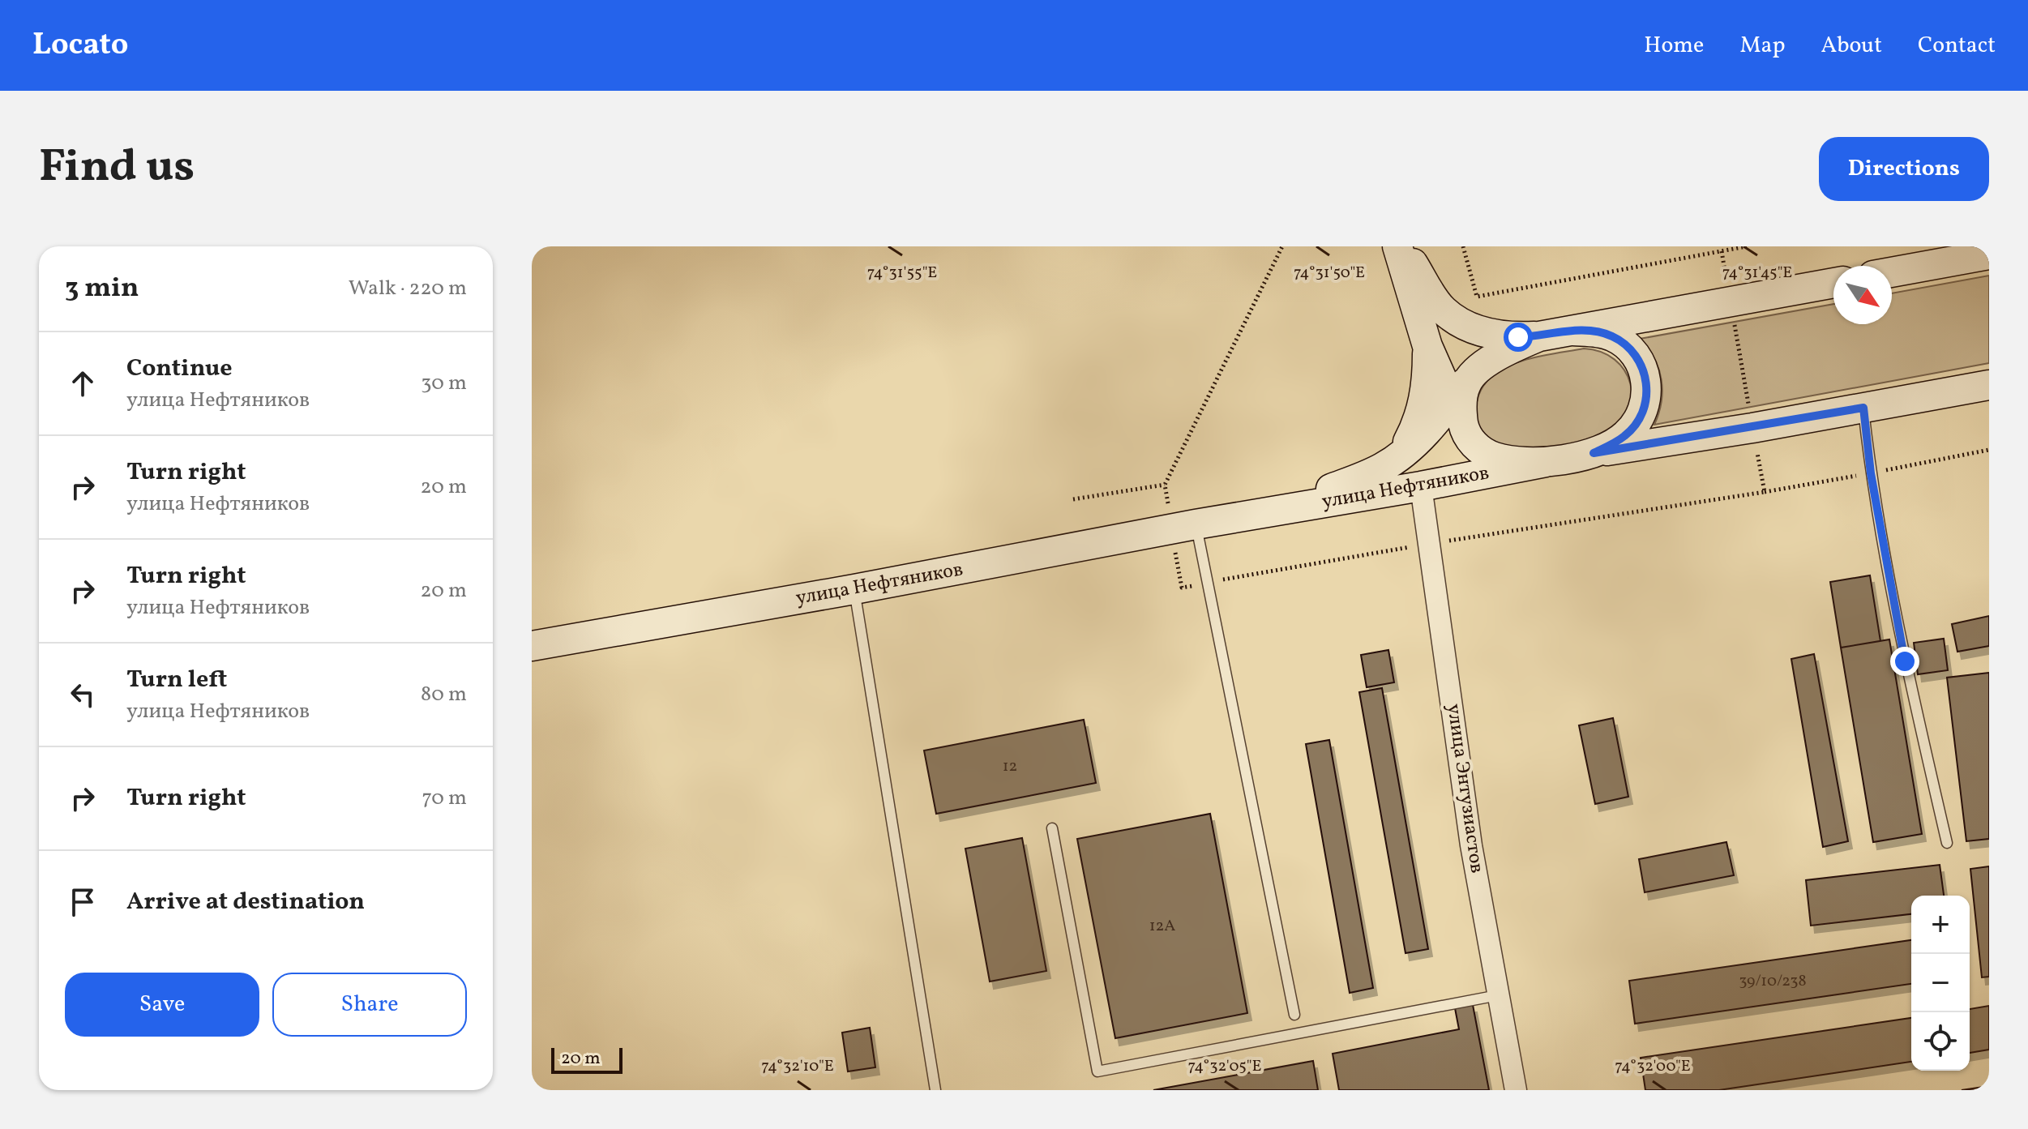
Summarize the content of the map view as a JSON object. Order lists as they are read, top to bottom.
{
  "streets": {
    "main road": ["улица Нефтяников"],
    "street": ["улица Энтузиастов"]
  },
  "crossings": [
    ["улица Нефтяников", "улица Энтузиастов"]
  ],
  "house_numbers": ["12", "12А", "39/10/238"],
  "scale_bar": "20 m",
  "north": "bottom right",
  "page": {
    "header": "Locato",
    "nav": [
      "Home",
      "Map",
      "About",
      "Contact"
    ],
    "title": "Find us",
    "buttons": [
      "Directions",
      ["Save", "Share"]
    ],
    "heading": ["3 min", "Walk · 220 m"],
    "list": [
      ["Continue", "улица Нефтяников", "30 m"],
      ["Turn right", "улица Нефтяников", "20 m"],
      ["Turn right", "улица Нефтяников", "20 m"],
      ["Turn left", "улица Нефтяников", "80 m"],
      ["Turn right", "70 m"],
      "Arrive at destination"
    ],
    "map_buttons": ["+", "−"],
    "scale": "20 m"
  },
  "coordinates": [
    "74°31'55\"E",
    "74°31'50\"E",
    "74°31'45\"E",
    "74°32'10\"E",
    "74°32'05\"E",
    "74°32'00\"E"
  ]
}
